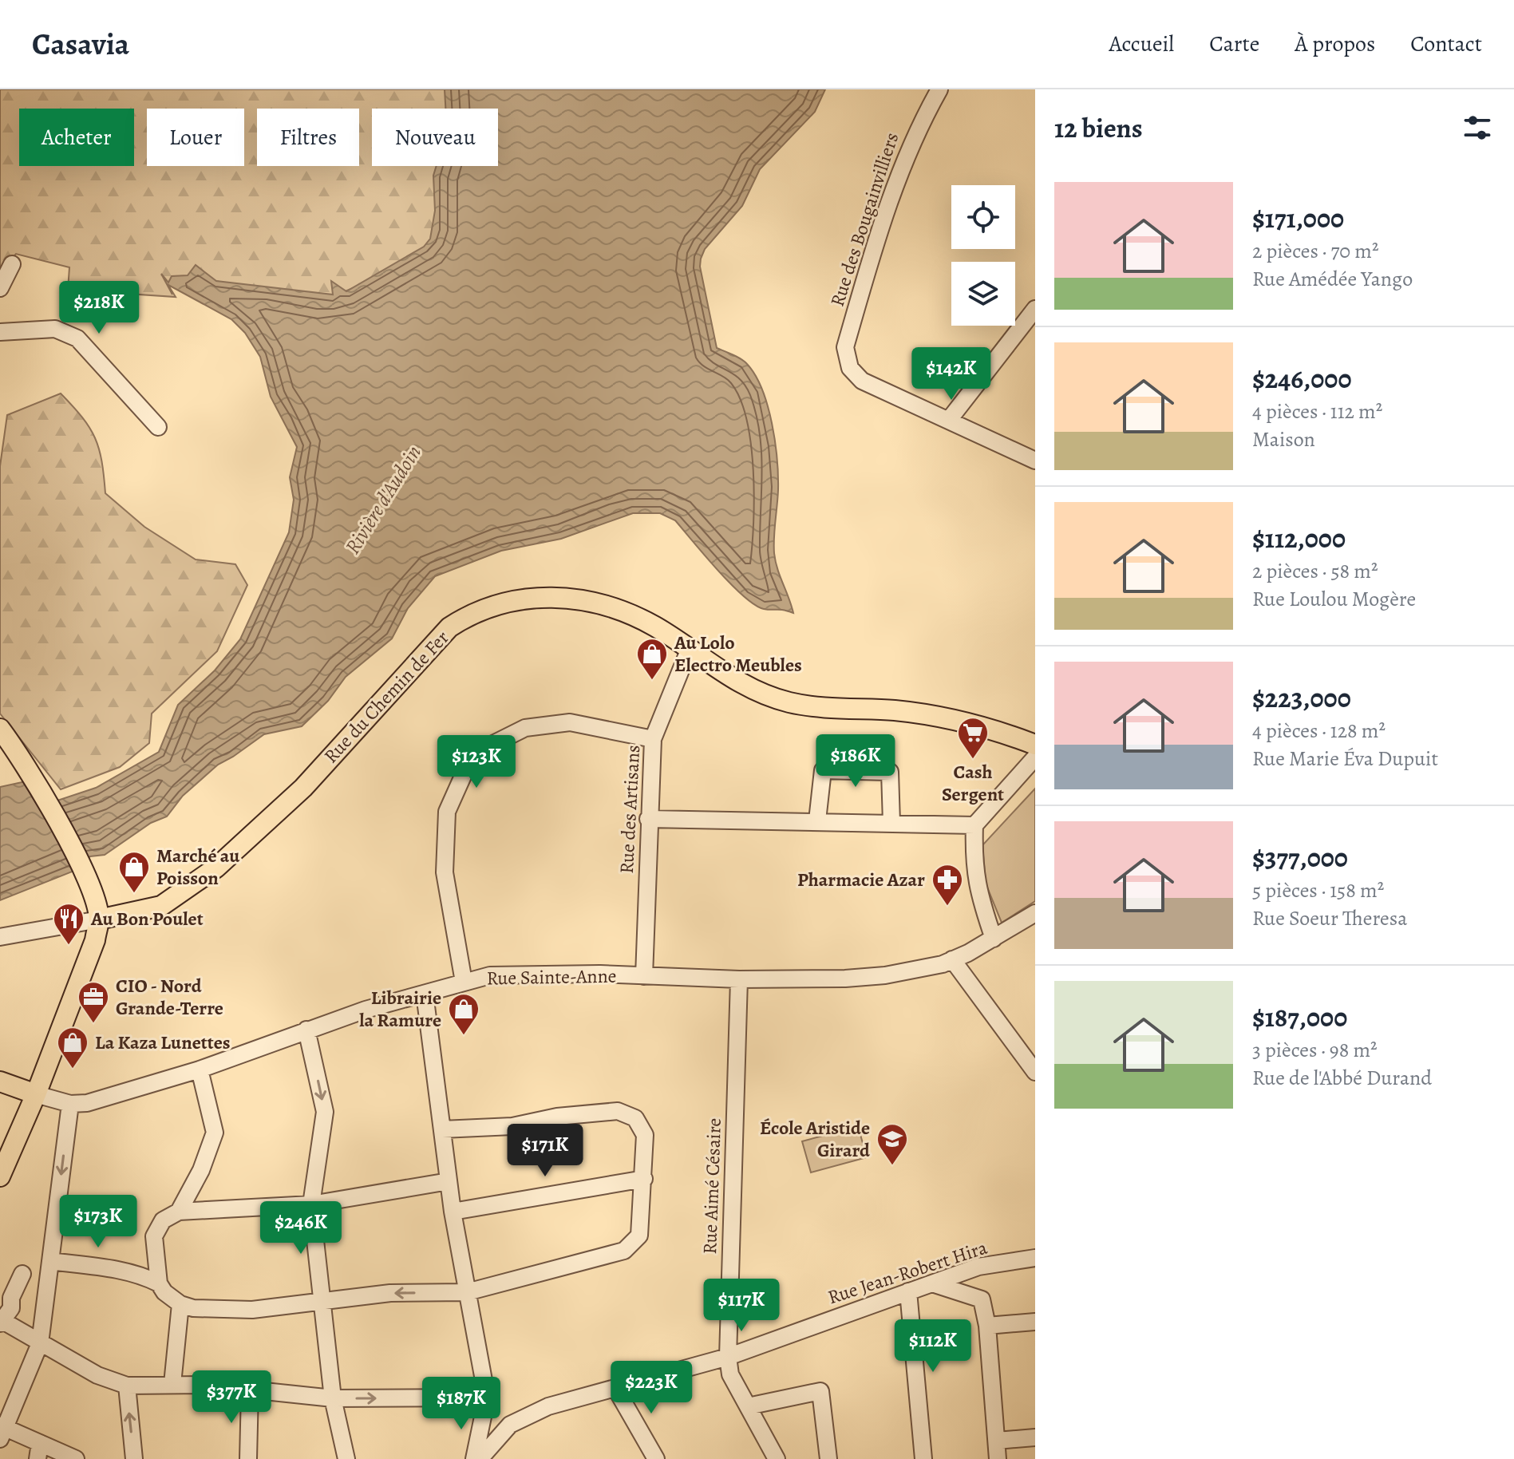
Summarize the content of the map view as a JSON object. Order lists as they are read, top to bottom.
{
  "streets": {
    "main road": ["Rue du Chemin de Fer", "Rue Sainte-Anne"],
    "street": [
      "Rue des Bougainvilliers",
      "Rue des Artisans",
      "Rue Aimé Césaire",
      "Rue Jean-Robert Hira"
    ]
  },
  "crossings": [
    ["Rue du Chemin de Fer", "Rue des Artisans"],
    ["Rue des Artisans", "Rue Sainte-Anne"],
    ["Rue Sainte-Anne", "Rue Aimé Césaire"],
    ["Rue Aimé Césaire", "Rue Jean-Robert Hira"]
  ],
  "water": ["Rivière d'Audoin"],
  "places": {
    "shop": [
      "Au Lolo Electro Meubles",
      "Marché au Poisson",
      "Librairie la Ramure",
      "La Kaza Lunettes"
    ],
    "supermarket": ["Cash Sergent"],
    "pharmacy": ["Pharmacie Azar"],
    "restaurant": ["Au Bon Poulet"],
    "office": ["CIO - Nord Grande-Terre"],
    "school or university": ["École Aristide Girard"]
  },
  "page": {
    "header": "Casavia",
    "nav": [
      "Accueil",
      "Carte",
      "À propos",
      "Contact"
    ],
    "heading": "12 biens",
    "chip": [
      "Acheter",
      "Louer",
      "Filtres",
      "Nouveau"
    ],
    "list": [
      {
        "name": "$171,000",
        "note": "2 pièces · 70 m² · Rue Amédée Yango"
      },
      {
        "name": "$246,000",
        "note": "4 pièces · 112 m² · Maison"
      },
      {
        "name": "$112,000",
        "note": "2 pièces · 58 m² · Rue Loulou Mogère"
      },
      {
        "name": "$223,000",
        "note": "4 pièces · 128 m² · Rue Marie Éva Dupuit"
      },
      {
        "name": "$377,000",
        "note": "5 pièces · 158 m² · Rue Soeur Theresa"
      },
      {
        "name": "$187,000",
        "note": "3 pièces · 98 m² · Rue de l'Abbé Durand"
      }
    ],
    "price": [
      "$218K",
      "$142K",
      "$186K",
      "$123K",
      "$171K",
      "$173K",
      "$246K",
      "$117K",
      "$112K",
      "$223K",
      "$377K",
      "$187K"
    ]
  }
}
